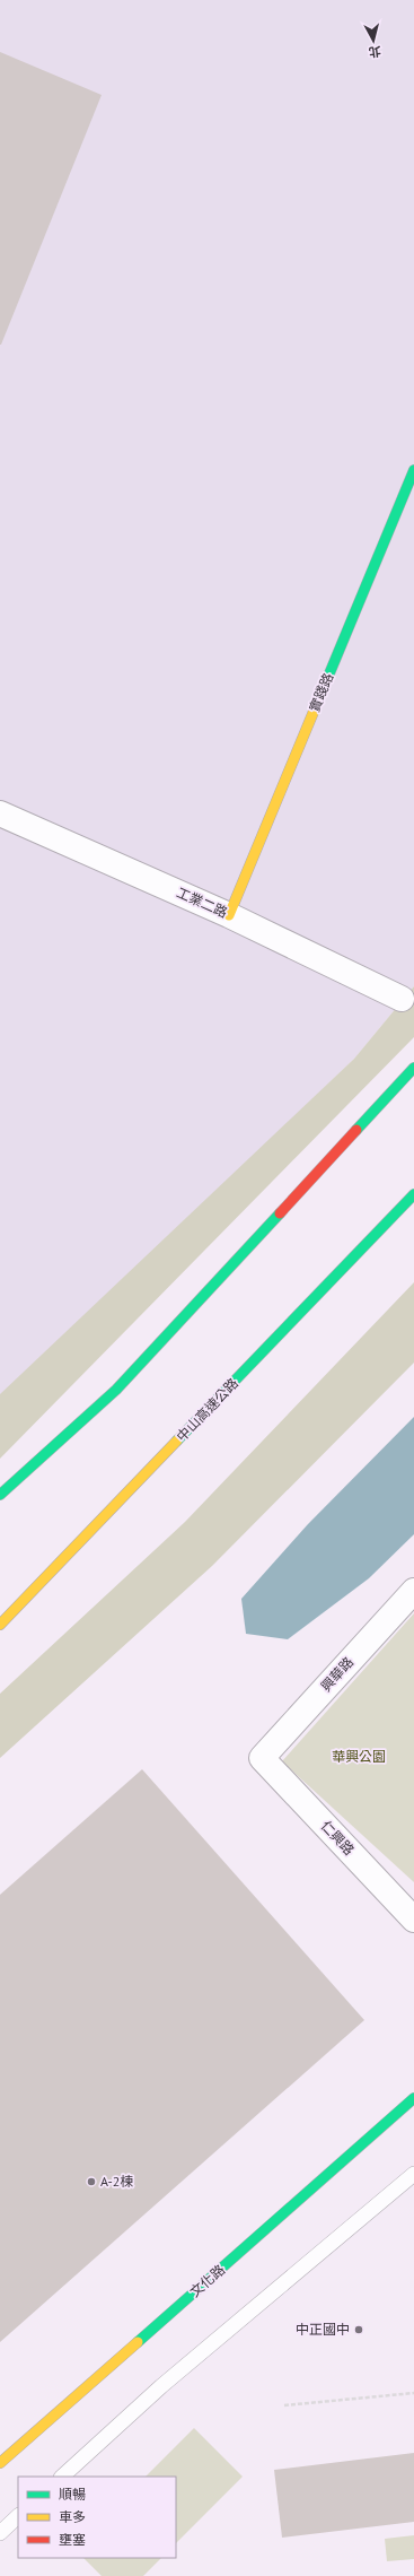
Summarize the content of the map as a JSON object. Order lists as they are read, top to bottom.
{
  "streets": {
    "main road": ["實踐路", "中山高速公路", "文化路"],
    "street": ["工業二路", "興華路", "仁興路"]
  },
  "crossings": [
    ["實踐路", "工業二路"],
    ["興華路", "仁興路"]
  ],
  "parks": ["華興公園"],
  "places": ["A-2棟", "中正國中"],
  "legend": ["順暢", "車多", "壅塞"],
  "north": "bottom"
}
